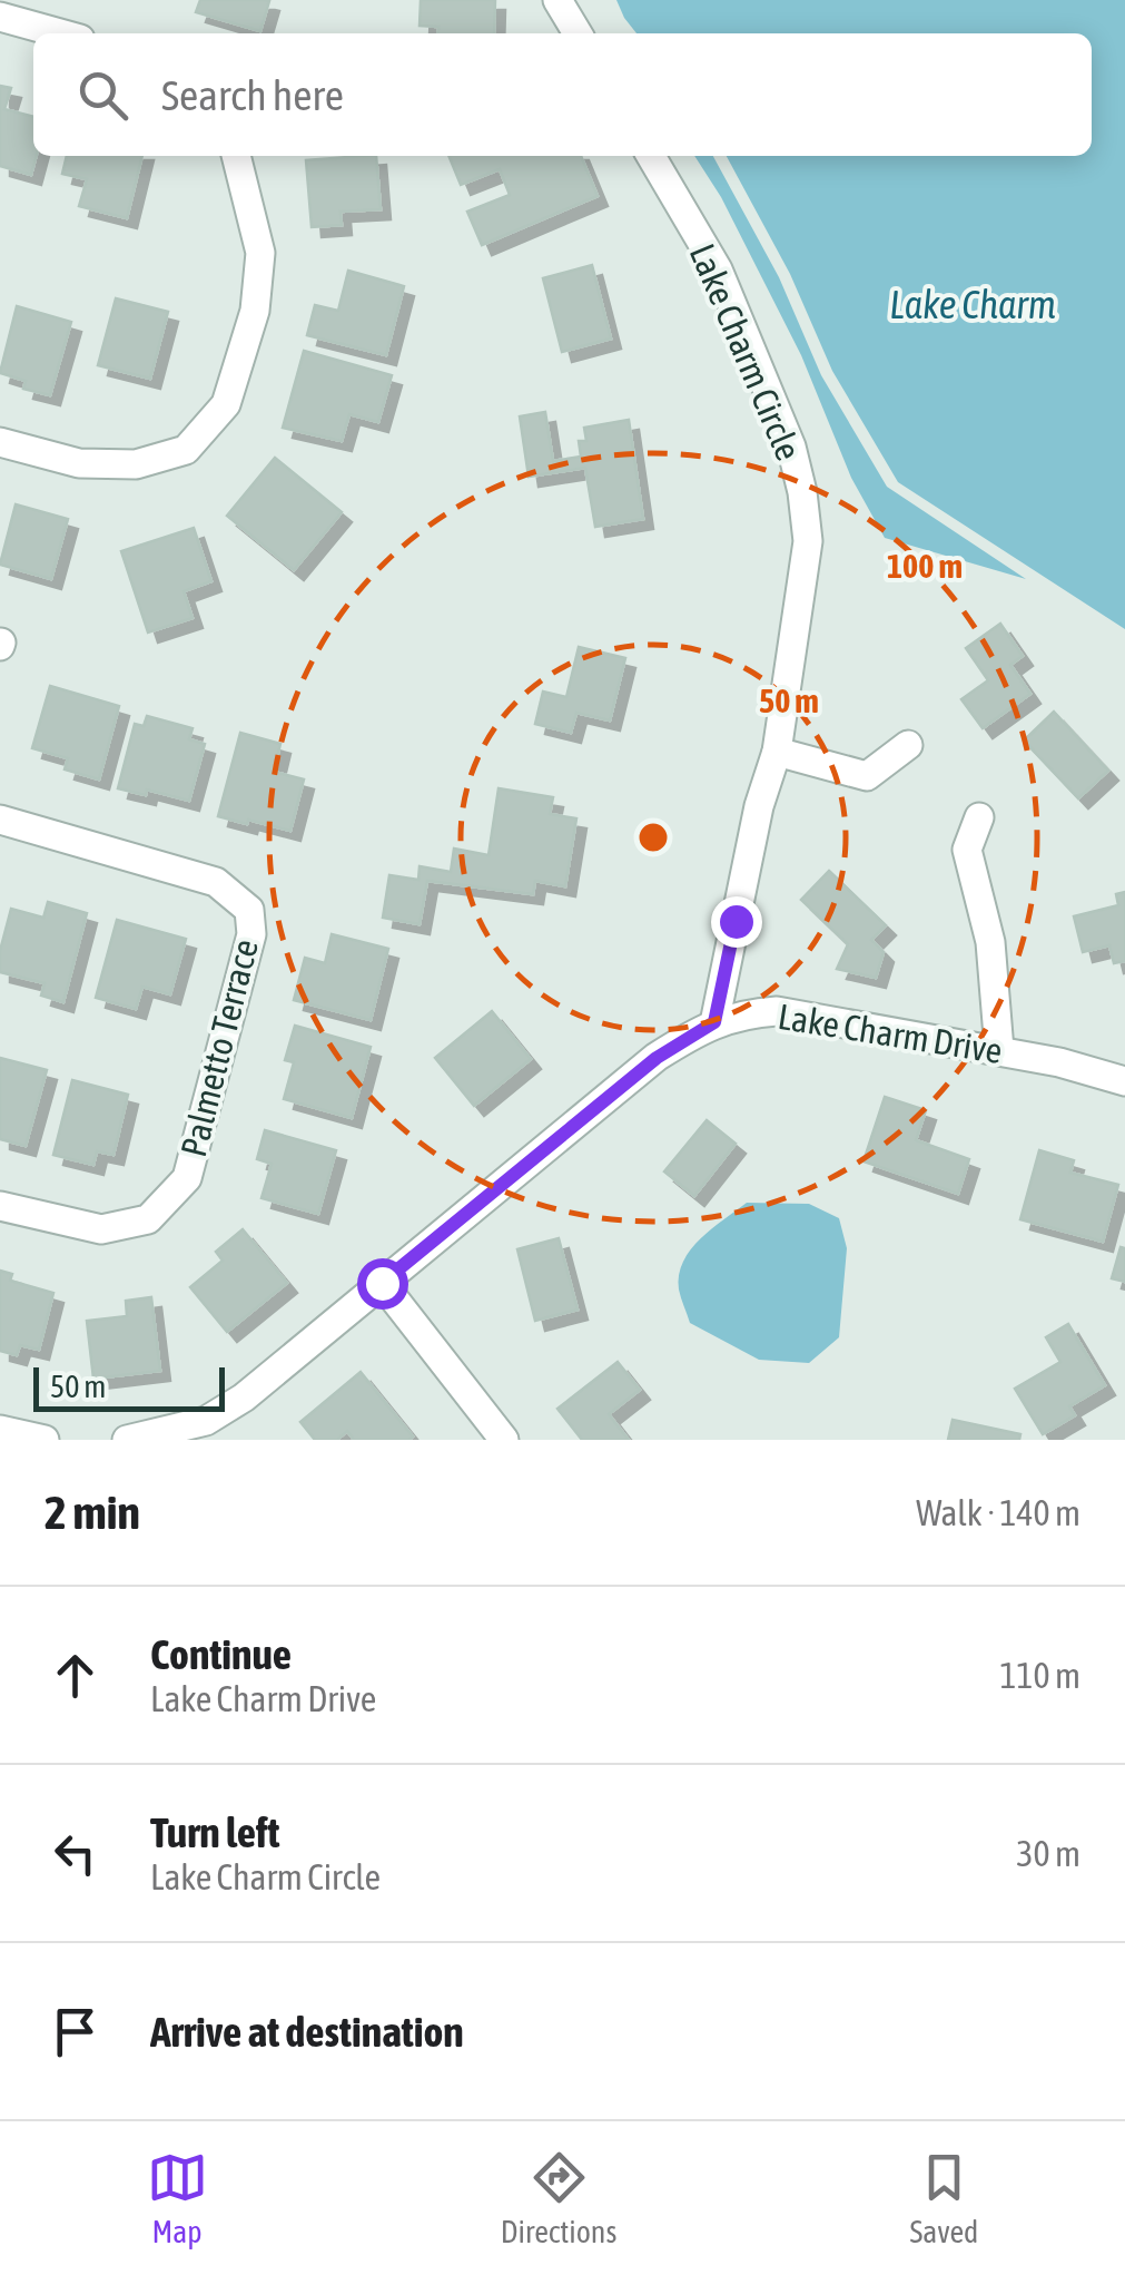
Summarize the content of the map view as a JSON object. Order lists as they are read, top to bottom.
{
  "streets": {
    "street": ["Lake Charm Circle", "Lake Charm Drive", "Palmetto Terrace"]
  },
  "crossings": [
    ["Lake Charm Circle", "Lake Charm Drive"]
  ],
  "water": ["Lake Charm"],
  "scale_bar": "50 m",
  "page": {
    "search": "Search here",
    "scale": "50 m",
    "heading": ["2 min", "Walk · 140 m"],
    "list": [
      ["Continue", "Lake Charm Drive", "110 m"],
      ["Turn left", "Lake Charm Circle", "30 m"],
      "Arrive at destination"
    ],
    "nav": ["Map", "Directions", "Saved"]
  },
  "rings": ["100 m", "50 m"]
}
